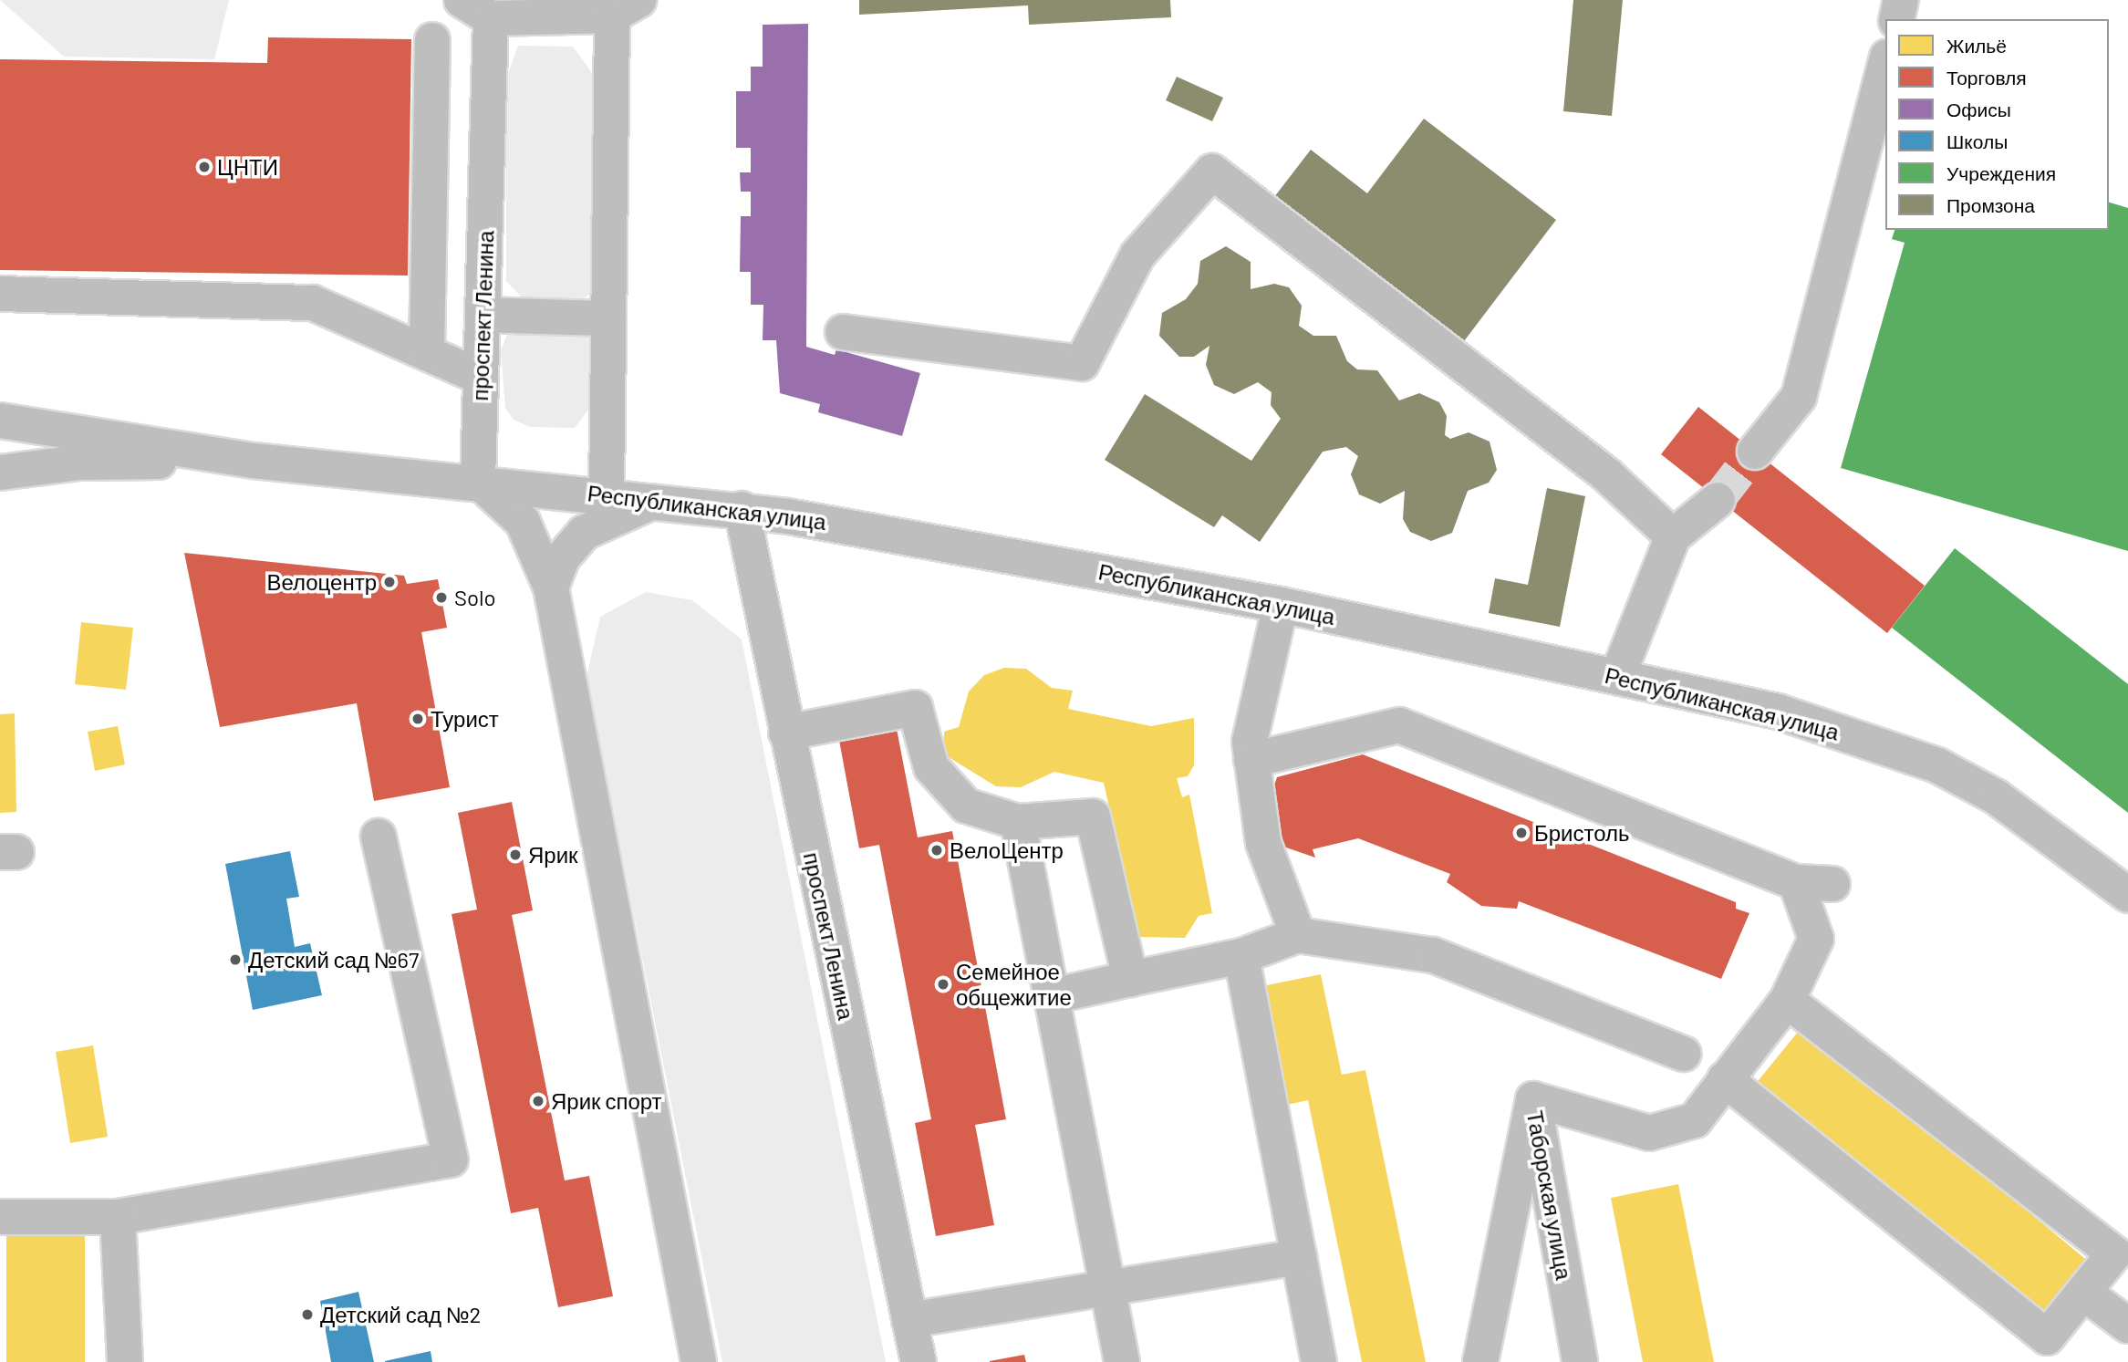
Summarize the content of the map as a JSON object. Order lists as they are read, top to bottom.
{
  "streets": {
    "main road": ["проспект Ленина", "Республиканская улица", "Таборская улица"]
  },
  "crossings": [
    ["проспект Ленина", "Республиканская улица"]
  ],
  "places": [
    "ЦНТИ",
    "Велоцентр",
    "Solo",
    "Турист",
    "Бристоль",
    "ВелоЦентр",
    "Ярик",
    "Детский сад №67",
    "Семейное общежитие",
    "Ярик спорт",
    "Детский сад №2"
  ],
  "legend": [
    "Жильё",
    "Торговля",
    "Офисы",
    "Школы",
    "Учреждения",
    "Промзона"
  ]
}
